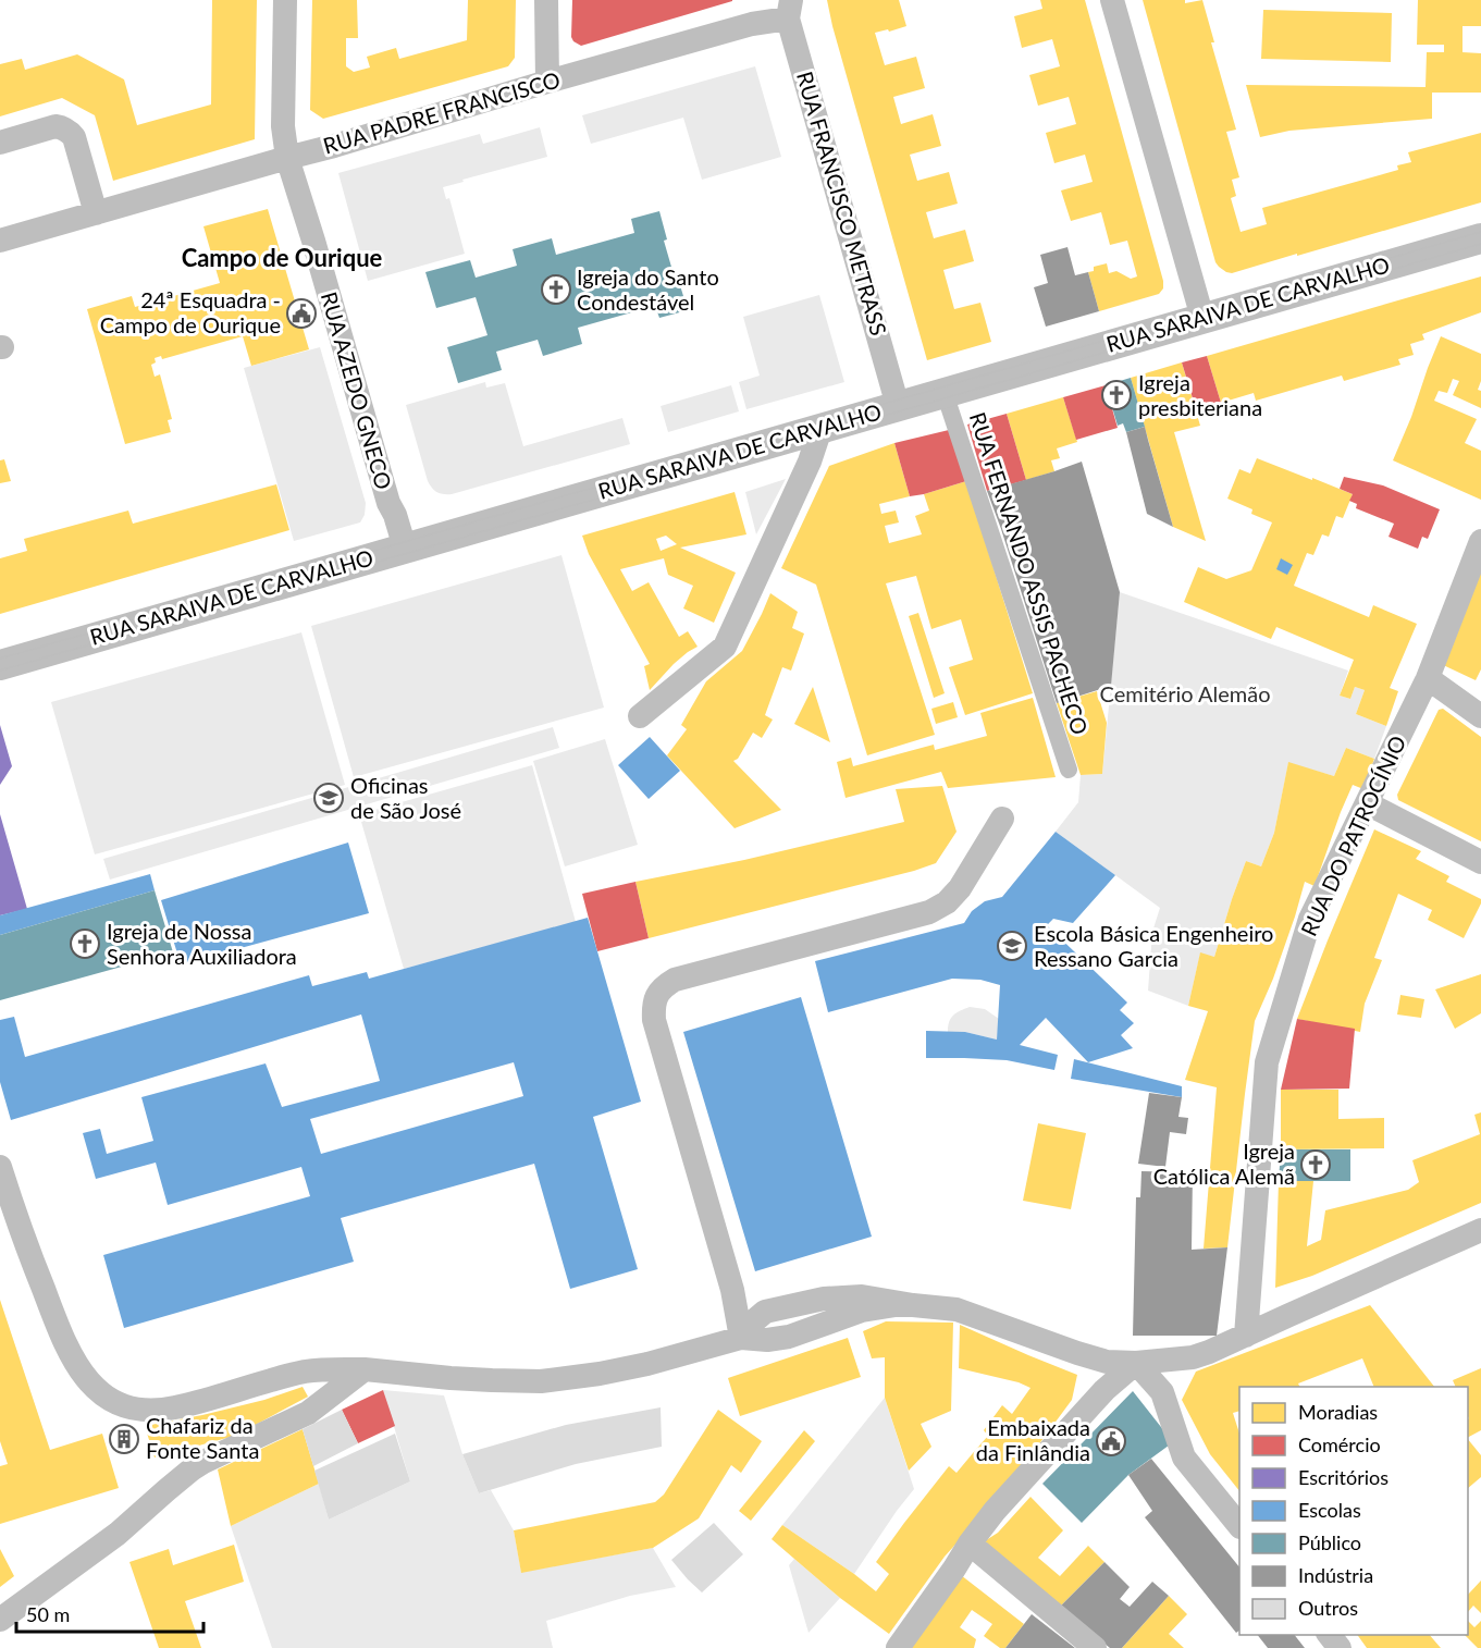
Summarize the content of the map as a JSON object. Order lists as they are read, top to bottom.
{
  "streets": {
    "street": [
      "RUA PADRE FRANCISCO",
      "RUA FRANCISCO METRASS",
      "RUA SARAIVA DE CARVALHO",
      "RUA AZEDO GNECO",
      "RUA FERNANDO ASSIS PACHECO",
      "RUA DO PATROCÍNIO"
    ]
  },
  "crossings": [
    ["RUA PADRE FRANCISCO", "RUA FRANCISCO METRASS"],
    ["RUA PADRE FRANCISCO", "RUA AZEDO GNECO"],
    ["RUA FRANCISCO METRASS", "RUA SARAIVA DE CARVALHO"],
    ["RUA SARAIVA DE CARVALHO", "RUA AZEDO GNECO"],
    ["RUA SARAIVA DE CARVALHO", "RUA FERNANDO ASSIS PACHECO"]
  ],
  "districts": ["Campo de Ourique"],
  "parks": ["Cemitério Alemão"],
  "places": {
    "church": [
      "Igreja do Santo Condestável",
      "Igreja presbiteriana",
      "Igreja de Nossa Senhora Auxiliadora",
      "Igreja Católica Alemã"
    ],
    "public building": ["24ª Esquadra - Campo de Ourique", "Embaixada da Finlândia"],
    "school or university": ["Oficinas de São José", "Escola Básica Engenheiro Ressano Garcia"],
    "building": ["Chafariz da Fonte Santa"]
  },
  "legend": [
    "Moradias",
    "Comércio",
    "Escritórios",
    "Escolas",
    "Público",
    "Indústria",
    "Outros"
  ],
  "scale_bar": "50 m"
}
